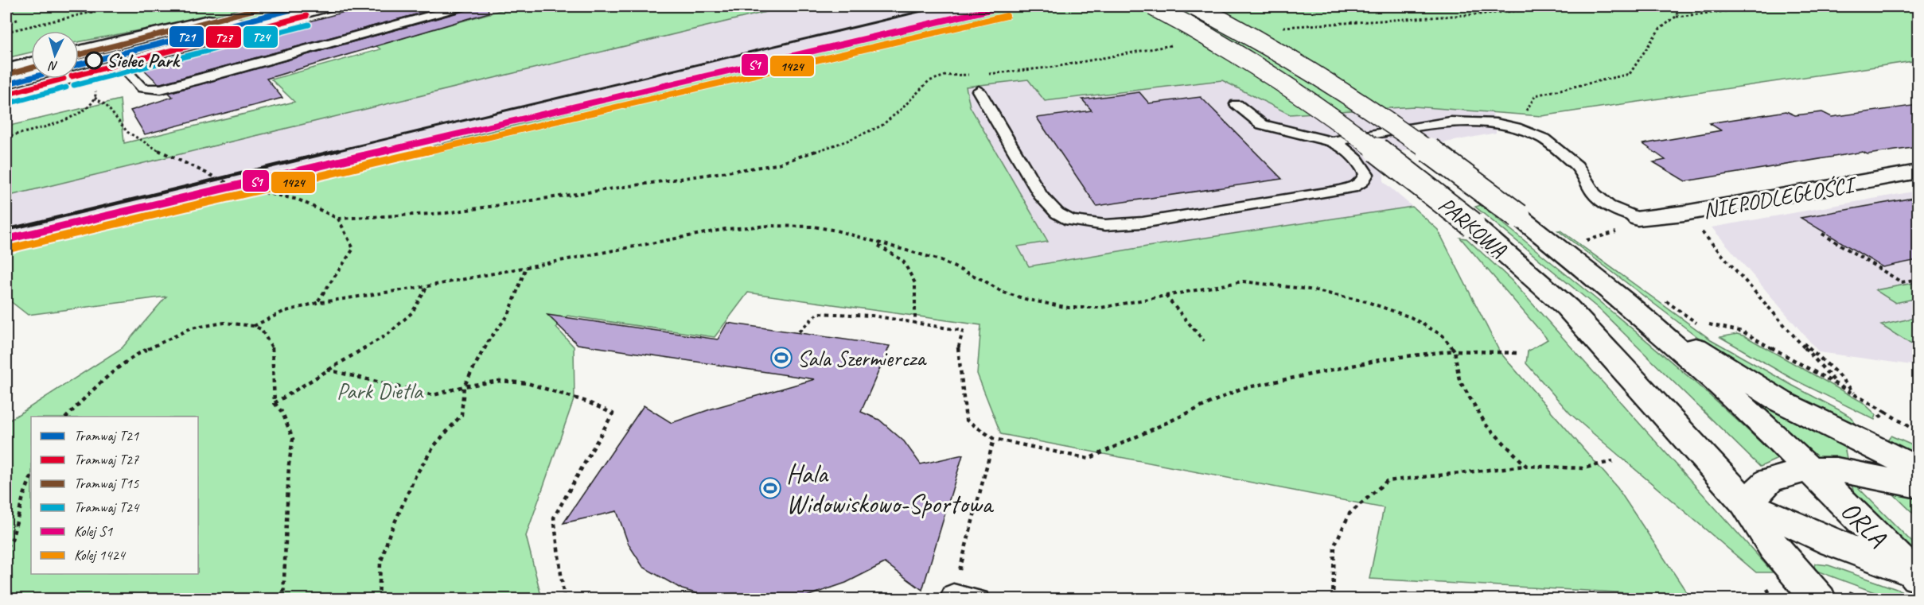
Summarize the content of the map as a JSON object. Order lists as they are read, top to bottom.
{
  "streets": {
    "street": ["NIEPODLEGŁOŚCI", "PARKOWA", "ORLA"]
  },
  "crossings": [
    ["PARKOWA", "ORLA"]
  ],
  "parks": ["Park Dietla"],
  "places": {
    "other": ["Sielec Park"],
    "sports": ["Sala Szermiercza", "Hala Widowiskowo-Sportowa"]
  },
  "lines": [
    "tram line T21",
    "tram line T15",
    "rail line S1",
    "tram line T27",
    "rail line 1424",
    "tram line T24"
  ],
  "legend": [
    "Tramwaj T21",
    "Tramwaj T27",
    "Tramwaj T15",
    "Tramwaj T24",
    "Kolej S1",
    "Kolej 1424"
  ],
  "north": "bottom"
}
